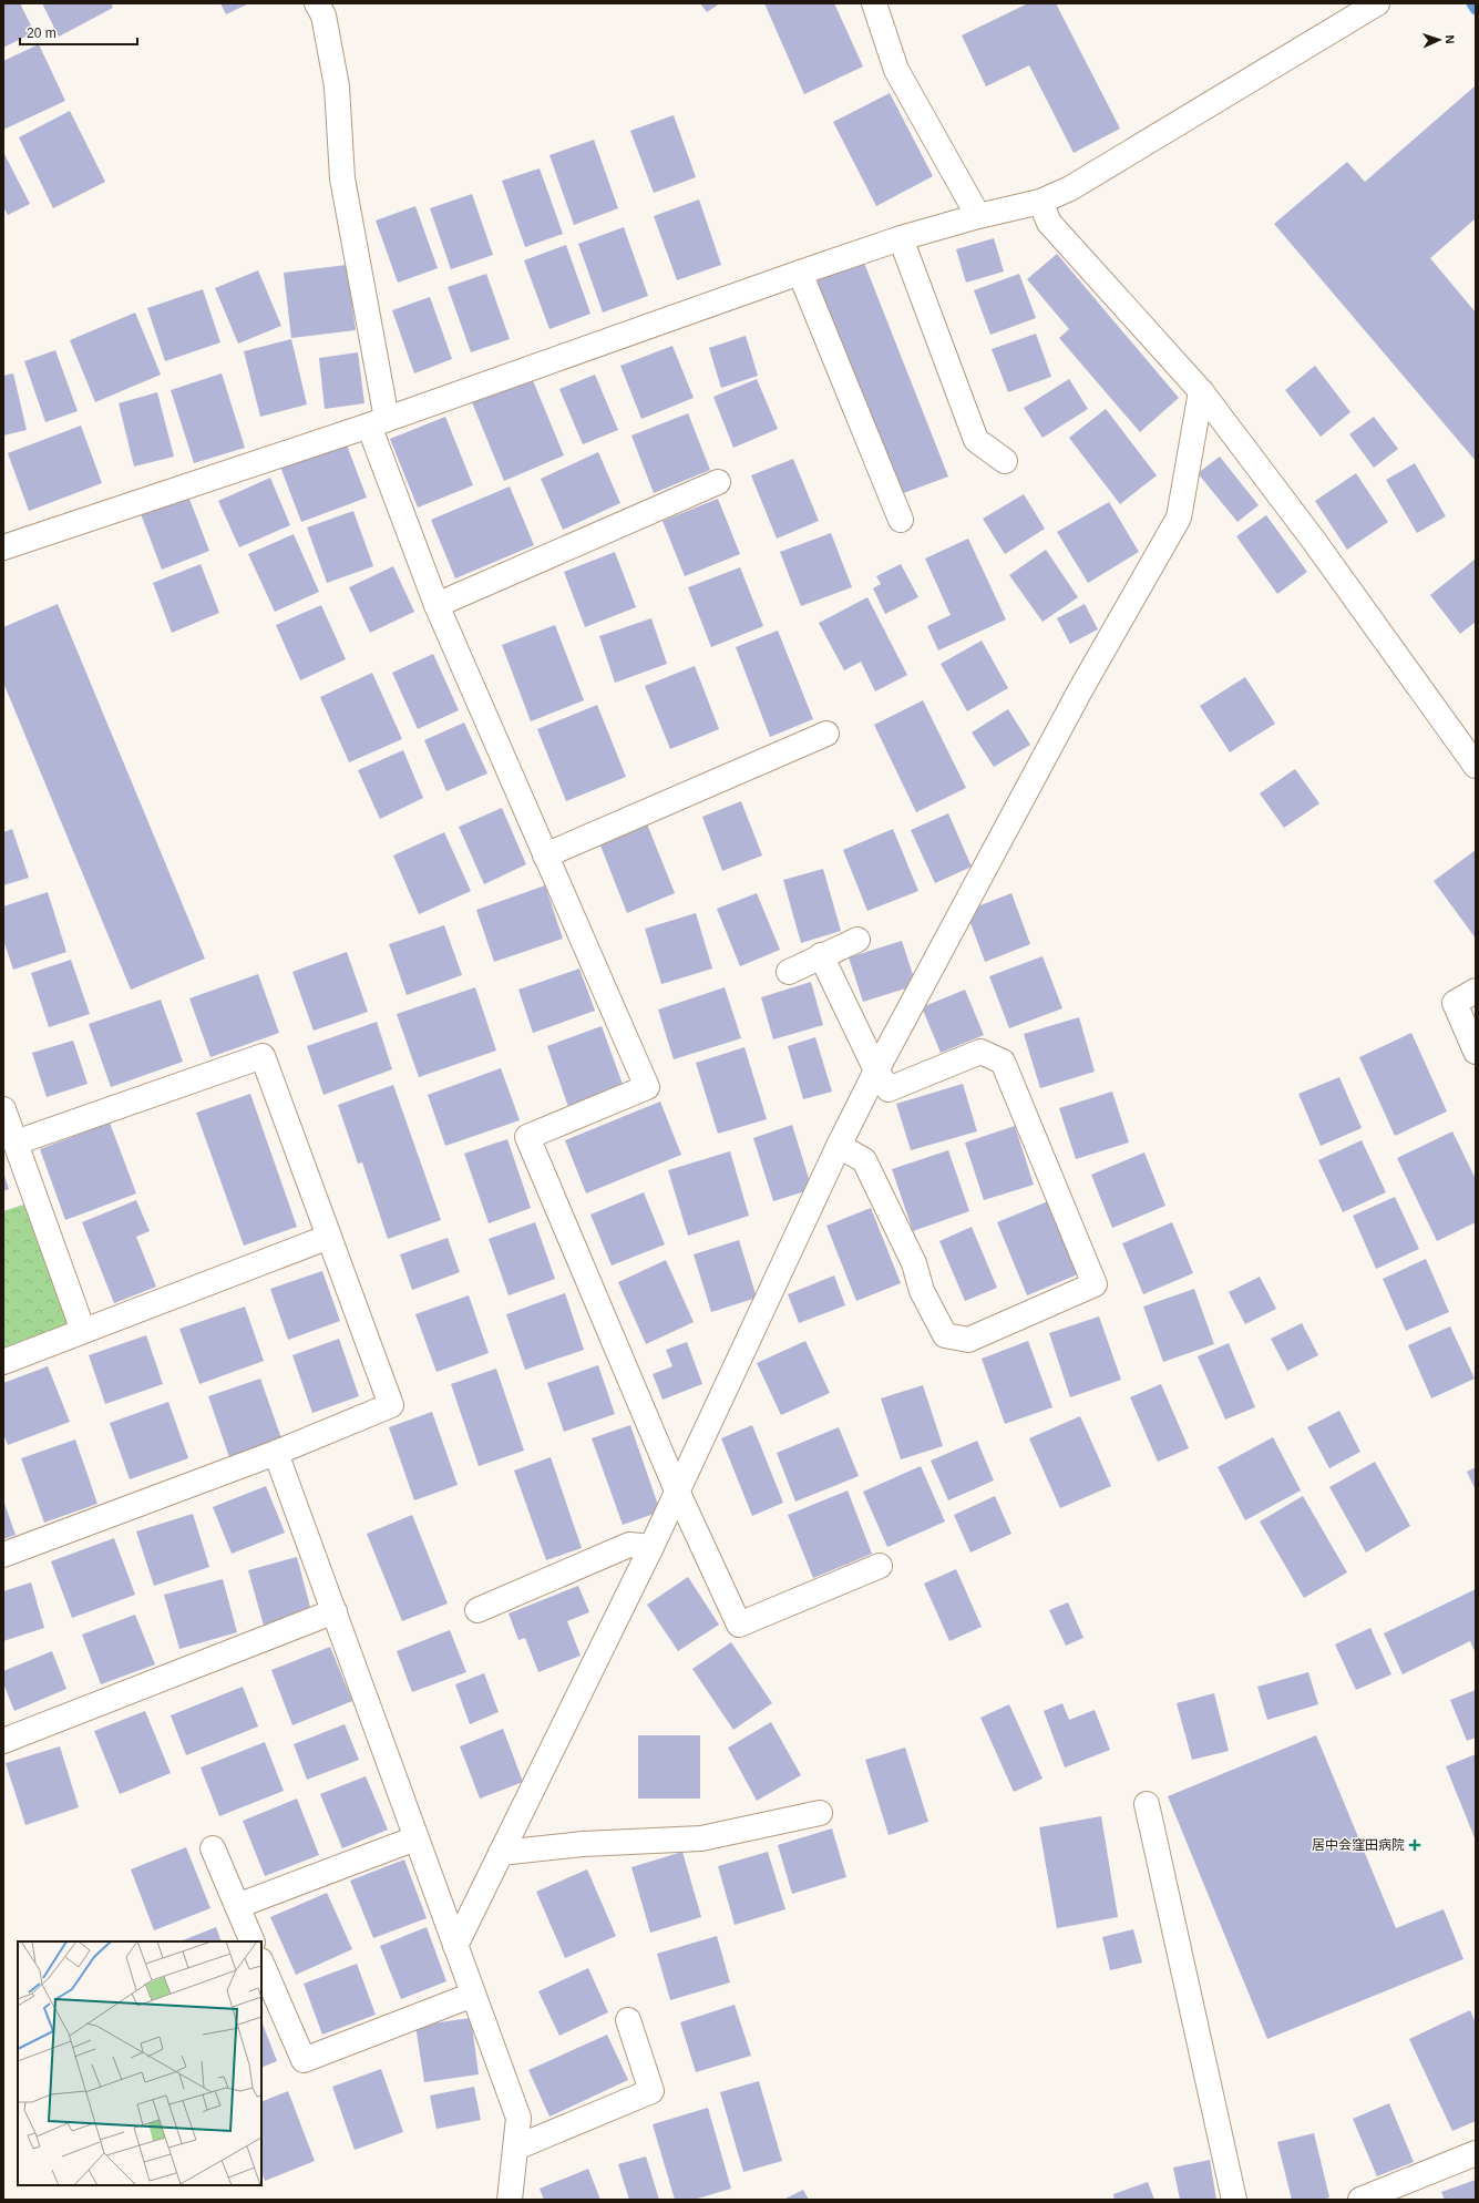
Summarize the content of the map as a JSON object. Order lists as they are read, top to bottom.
{
  "places": {
    "health": ["居中会窪田病院"]
  },
  "scale_bar": "20 m",
  "north": "right"
}
